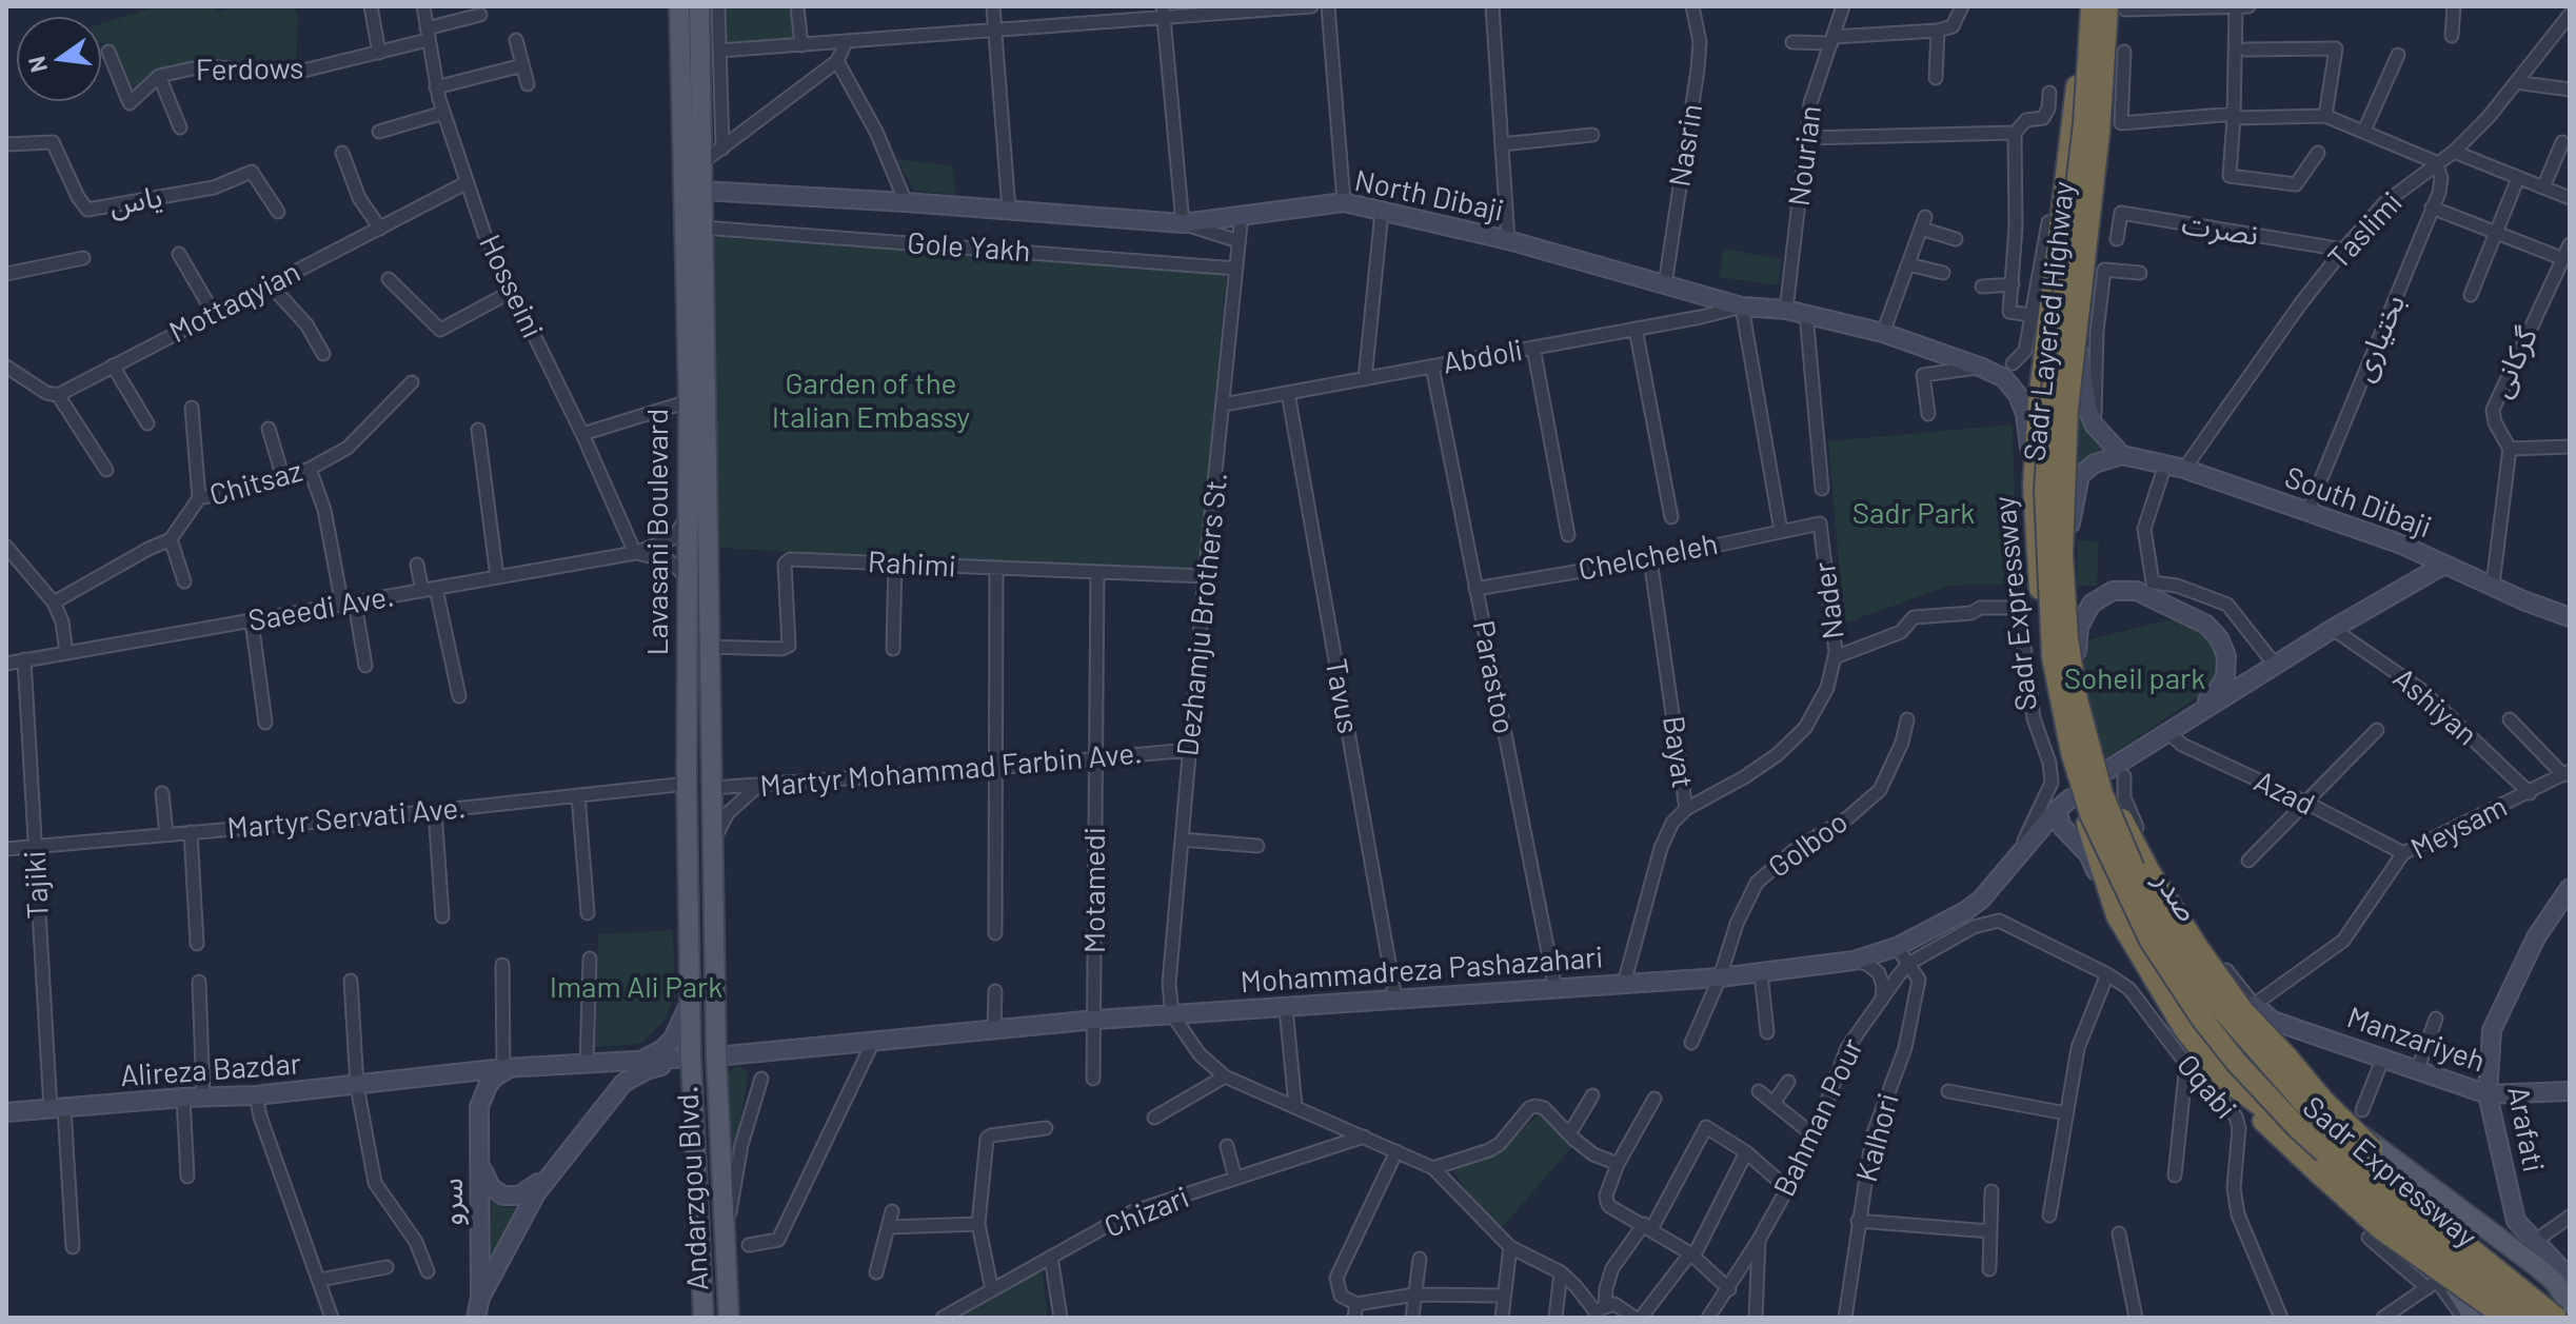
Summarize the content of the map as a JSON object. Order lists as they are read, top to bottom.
{
  "streets": {
    "highway": ["Sadr Layered Highway", "Sadr Expressway"],
    "main road": [
      "North Dibaji",
      "South Dibaji",
      "Lavasani Boulevard",
      "Mohammadreza Pashazahari",
      "Manzariyeh",
      "Alireza Bazdar",
      "Arafati",
      "Andarzgou Blvd.",
      "سرو"
    ],
    "street": [
      "Ferdows",
      "Nasrin",
      "Nourian",
      "یاس",
      "نصرت",
      "Taslimi",
      "Gole Yakh",
      "Hosseini",
      "Mottaqyian",
      "بختیاری",
      "Abdoli",
      "گرکانی",
      "Chitsaz",
      "Chelcheleh",
      "Rahimi",
      "Nader",
      "Saeedi Ave.",
      "Dezhamju Brothers St.",
      "Parastoo",
      "Tavus",
      "Ashiyan",
      "Bayat",
      "Martyr Mohammad Farbin Ave.",
      "Azad",
      "Martyr Servati Ave.",
      "Meysam",
      "Golboo",
      "Tajiki",
      "Motamedi",
      "صدر",
      "Oqabi",
      "Bahman Pour",
      "Kalhori",
      "Chizari"
    ]
  },
  "crossings": [
    ["Ferdows", "Hosseini"],
    ["Nasrin", "North Dibaji"],
    ["Nourian", "North Dibaji"],
    ["North Dibaji", "Abdoli"],
    ["North Dibaji", "Lavasani Boulevard"],
    ["North Dibaji", "Sadr Expressway"],
    ["North Dibaji", "Dezhamju Brothers St."],
    ["نصرت", "Taslimi"],
    ["Taslimi", "بختیاری"],
    ["Taslimi", "South Dibaji"],
    ["Gole Yakh", "Lavasani Boulevard"],
    ["Gole Yakh", "Dezhamju Brothers St."],
    ["Hosseini", "Mottaqyian"],
    ["Hosseini", "Saeedi Ave."],
    ["Sadr Layered Highway", "Sadr Expressway"],
    ["بختیاری", "South Dibaji"],
    ["Abdoli", "Dezhamju Brothers St."],
    ["Abdoli", "Parastoo"],
    ["Abdoli", "Tavus"],
    ["Lavasani Boulevard", "Rahimi"],
    ["Lavasani Boulevard", "Saeedi Ave."],
    ["Lavasani Boulevard", "Martyr Mohammad Farbin Ave."],
    ["Lavasani Boulevard", "Martyr Servati Ave."],
    ["Lavasani Boulevard", "Mohammadreza Pashazahari"],
    ["Lavasani Boulevard", "Alireza Bazdar"],
    ["Lavasani Boulevard", "Andarzgou Blvd."],
    ["Chelcheleh", "Nader"],
    ["Chelcheleh", "Parastoo"],
    ["Chelcheleh", "Bayat"],
    ["Rahimi", "Dezhamju Brothers St."],
    ["Rahimi", "Motamedi"],
    ["Nader", "Bayat"],
    ["Sadr Expressway", "صدر"],
    ["Sadr Expressway", "Mohammadreza Pashazahari"],
    ["Saeedi Ave.", "Tajiki"],
    ["Dezhamju Brothers St.", "Martyr Mohammad Farbin Ave."],
    ["Dezhamju Brothers St.", "Mohammadreza Pashazahari"],
    ["Parastoo", "Mohammadreza Pashazahari"],
    ["Tavus", "Mohammadreza Pashazahari"],
    ["Ashiyan", "Meysam"],
    ["Bayat", "Mohammadreza Pashazahari"],
    ["Martyr Mohammad Farbin Ave.", "Motamedi"],
    ["Azad", "Meysam"],
    ["Martyr Servati Ave.", "Tajiki"],
    ["Meysam", "صدر"],
    ["Meysam", "Manzariyeh"],
    ["Golboo", "Mohammadreza Pashazahari"],
    ["Tajiki", "Alireza Bazdar"],
    ["Motamedi", "Mohammadreza Pashazahari"],
    ["صدر", "Manzariyeh"],
    ["Mohammadreza Pashazahari", "Andarzgou Blvd."],
    ["Manzariyeh", "Arafati"],
    ["Alireza Bazdar", "Andarzgou Blvd."],
    ["Alireza Bazdar", "سرو"],
    ["Oqabi", "Bahman Pour"],
    ["Oqabi", "Kalhori"],
    ["Bahman Pour", "Kalhori"]
  ],
  "parks": [
    "Garden of the Italian Embassy",
    "Sadr Park",
    "Soheil park",
    "Imam Ali Park"
  ],
  "north": "left"
}
